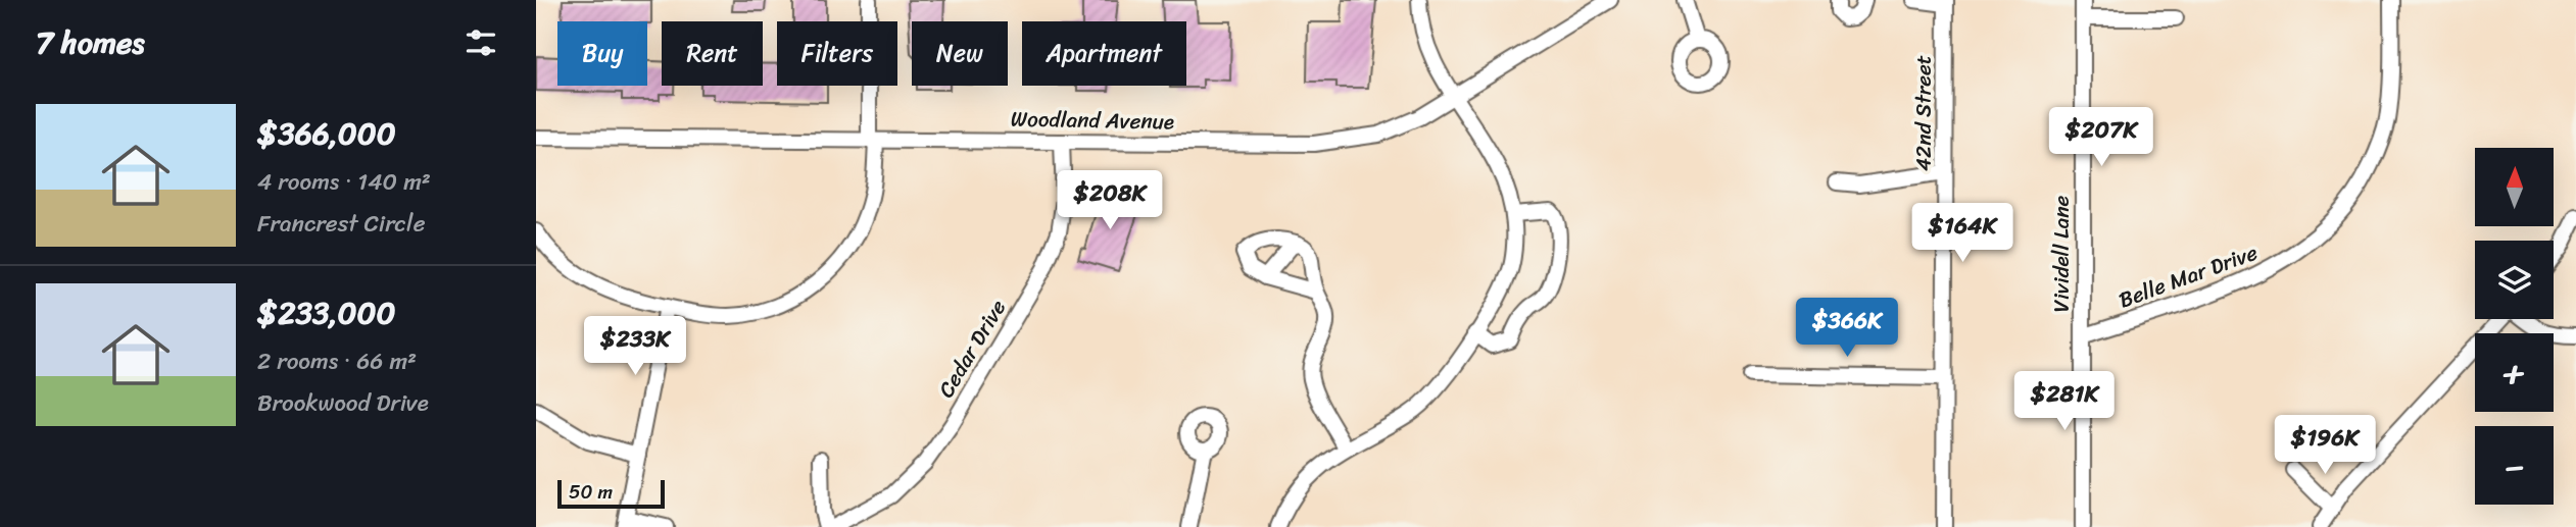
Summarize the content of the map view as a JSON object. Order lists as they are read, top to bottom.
{
  "streets": {
    "street": [
      "42nd Street",
      "Woodland Avenue",
      "Vividell Lane",
      "Belle Mar Drive",
      "Cedar Drive"
    ]
  },
  "crossings": [
    ["Woodland Avenue", "Cedar Drive"],
    ["Vividell Lane", "Belle Mar Drive"]
  ],
  "scale_bar": "50 m",
  "north": "top",
  "page": {
    "heading": "7 homes",
    "chip": [
      "Buy",
      "Rent",
      "Filters",
      "New",
      "Apartment"
    ],
    "list": [
      {
        "name": "$366,000",
        "note": "4 rooms · 140 m² · Francrest Circle"
      },
      {
        "name": "$233,000",
        "note": "2 rooms · 66 m² · Brookwood Drive"
      }
    ],
    "price": [
      "$207K",
      "$208K",
      "$164K",
      "$366K",
      "$233K",
      "$281K",
      "$196K"
    ],
    "map_buttons": ["+", "−"],
    "scale": "50 m"
  }
}
